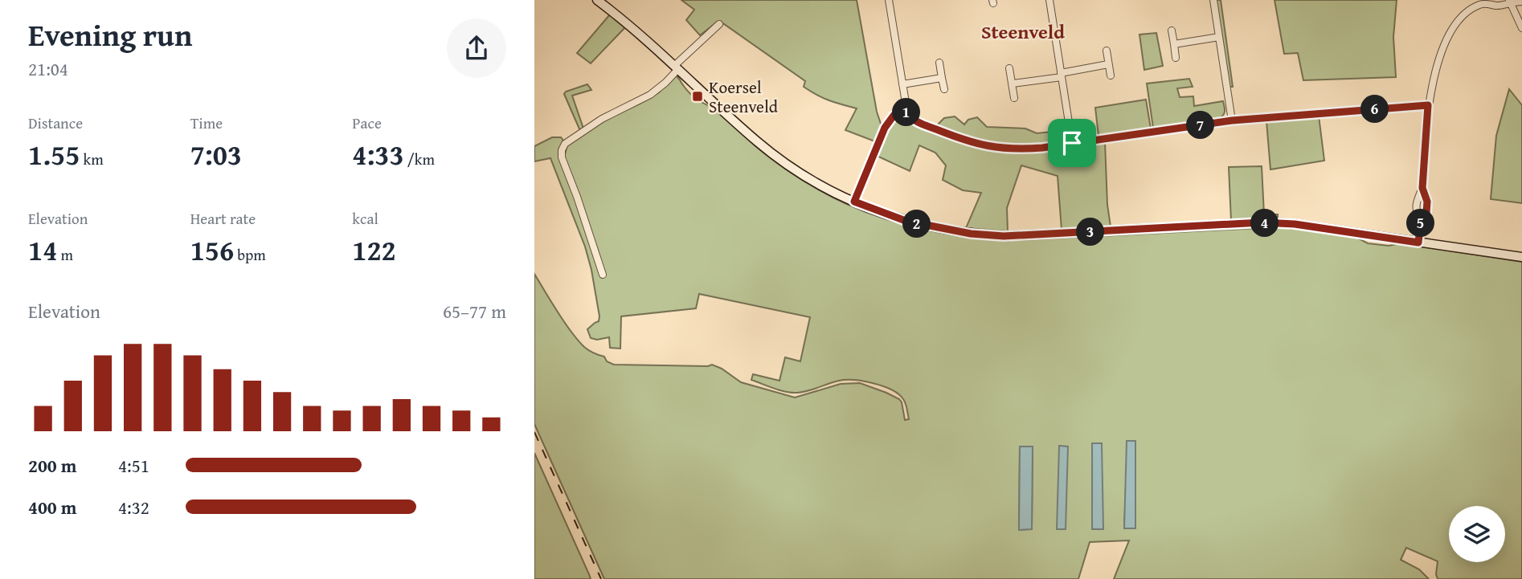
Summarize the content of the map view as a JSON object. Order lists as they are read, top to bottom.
{
  "districts": ["Steenveld"],
  "places": {
    "transit": ["Koersel Steenveld"]
  },
  "page": {
    "heading": ["Evening run", "21:04"],
    "pins": [
      "6",
      "1",
      "7",
      "4",
      "5",
      "2",
      "3"
    ],
    "stats": [
      ["Distance", "1.55 km"],
      ["Time", "7:03"],
      ["Pace", "4:33 /km"],
      ["Elevation", "14 m"],
      ["Heart rate", "156 bpm"],
      ["kcal", "122"]
    ],
    "chart": ["Elevation", "65–77 m"],
    "list": [
      {
        "name": "200 m",
        "note": "4:51"
      },
      {
        "name": "400 m",
        "note": "4:32"
      }
    ]
  }
}
